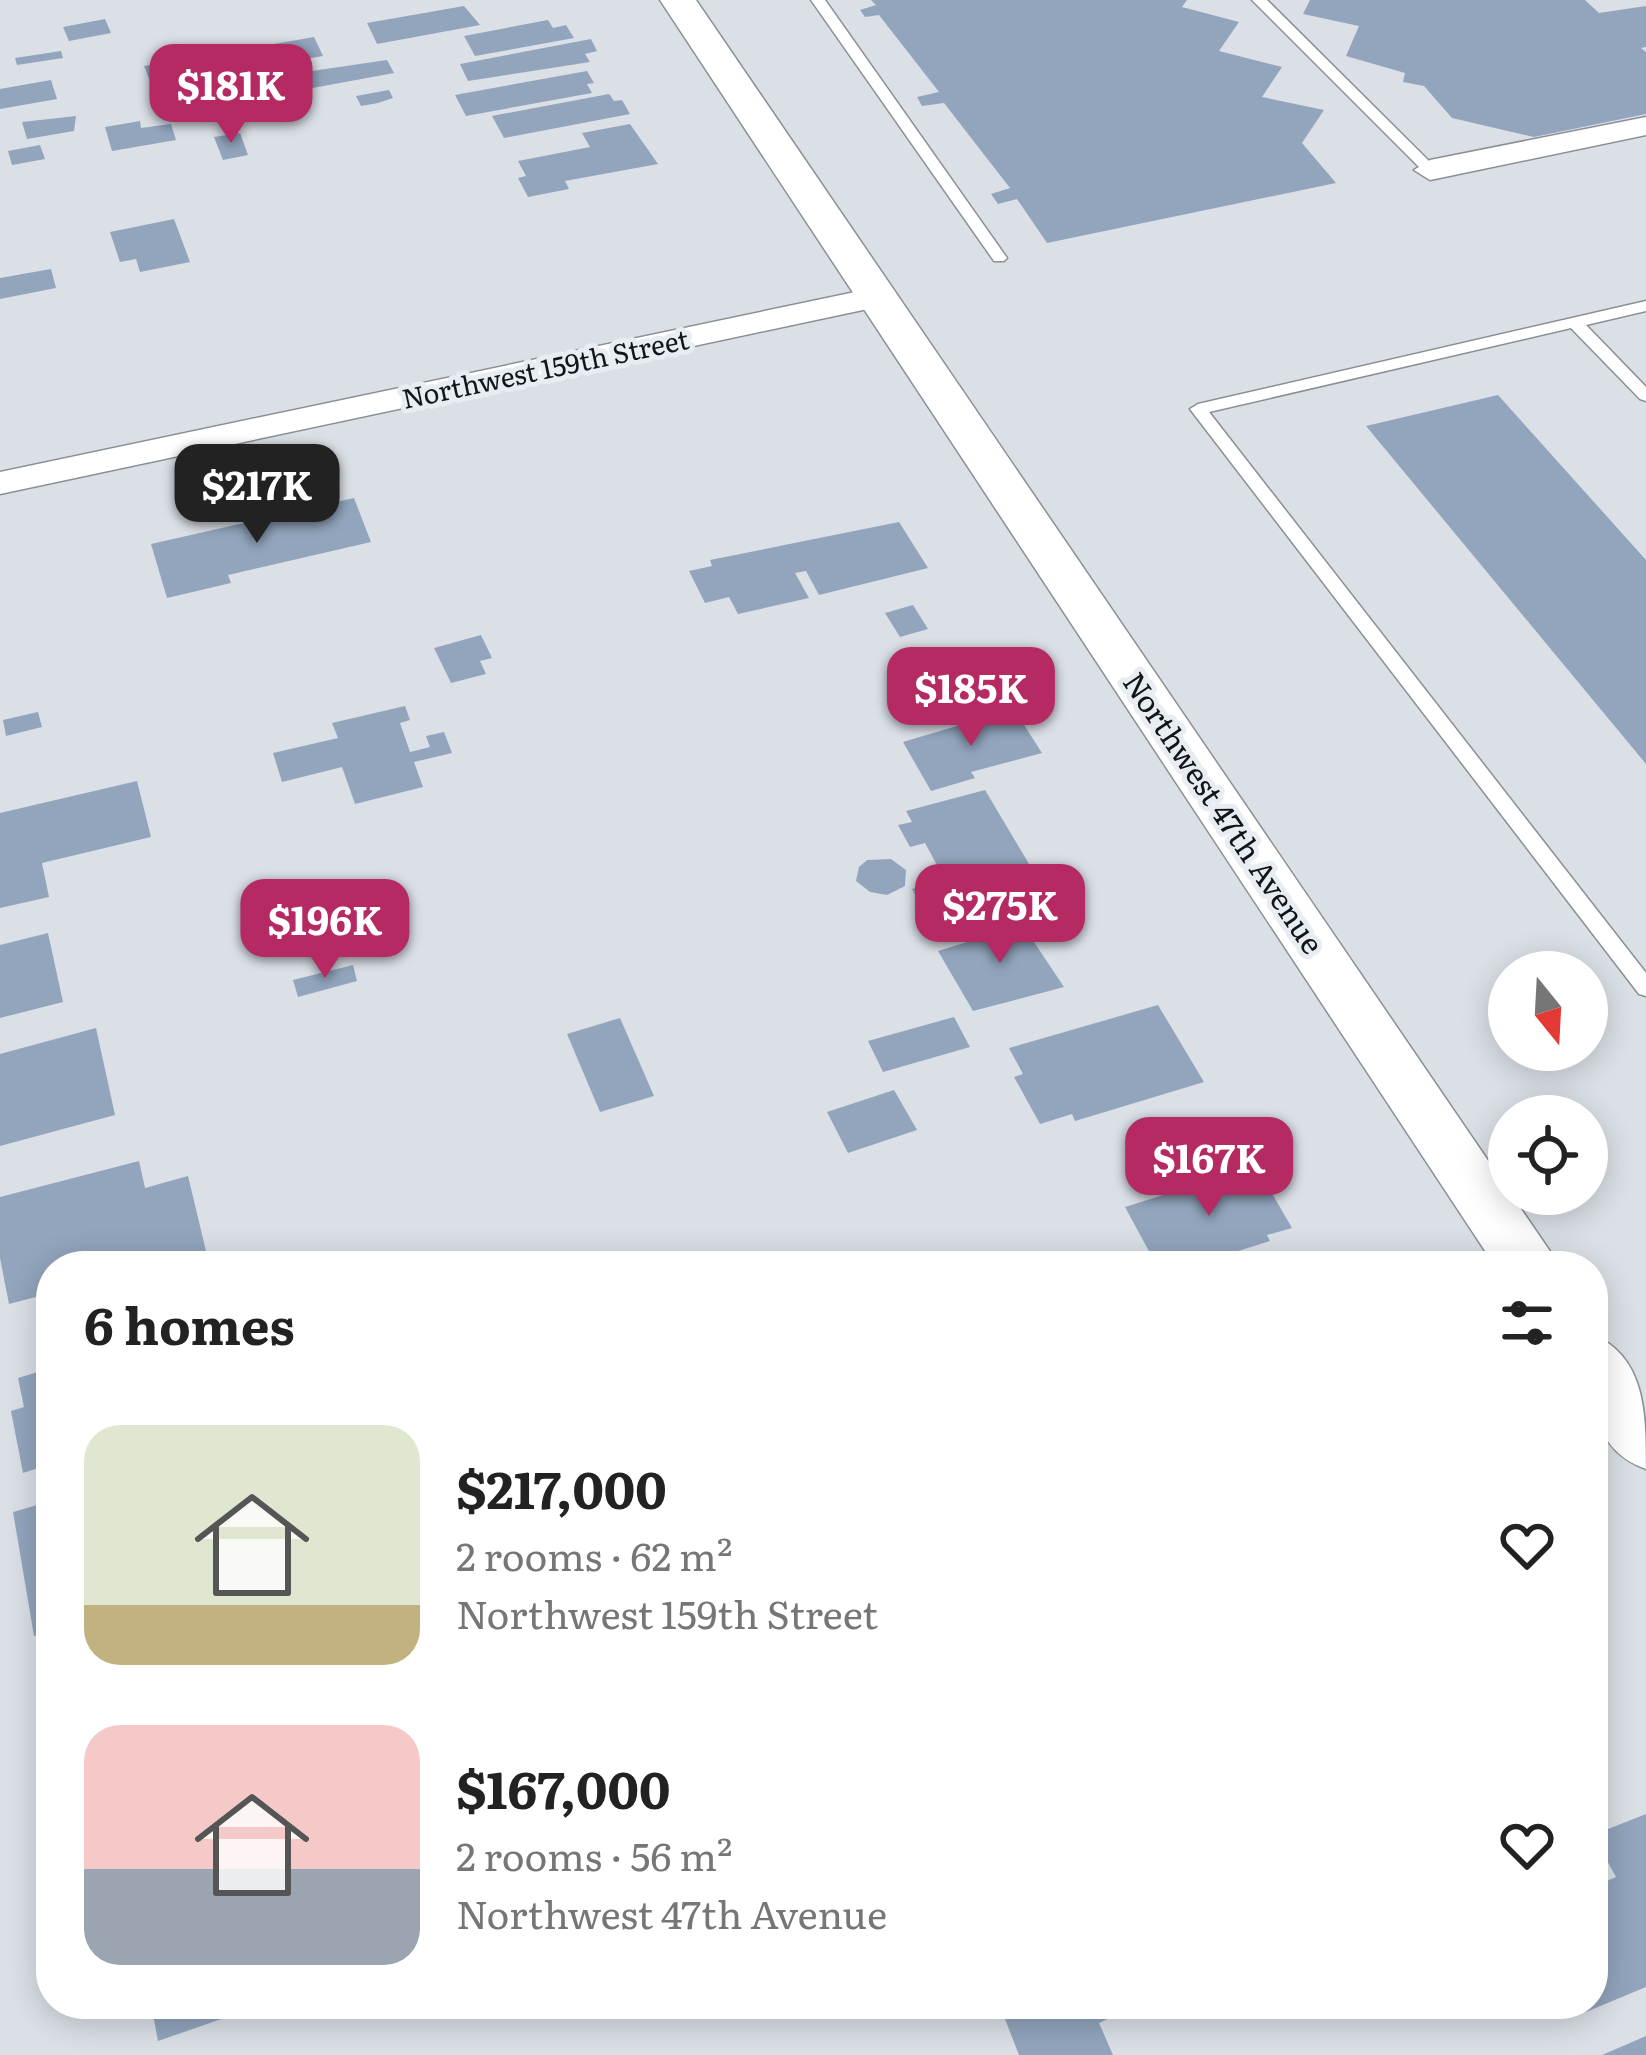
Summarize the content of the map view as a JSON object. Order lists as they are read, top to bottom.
{
  "streets": {
    "street": ["Northwest 159th Street", "Northwest 47th Avenue"]
  },
  "crossings": [
    ["Northwest 159th Street", "Northwest 47th Avenue"]
  ],
  "north": "bottom",
  "page": {
    "price": [
      "$181K",
      "$217K",
      "$185K",
      "$275K",
      "$196K",
      "$167K"
    ],
    "heading": "6 homes",
    "list": [
      {
        "name": "$217,000",
        "note": "2 rooms · 62 m² · Northwest 159th Street"
      },
      {
        "name": "$167,000",
        "note": "2 rooms · 56 m² · Northwest 47th Avenue"
      }
    ]
  }
}
